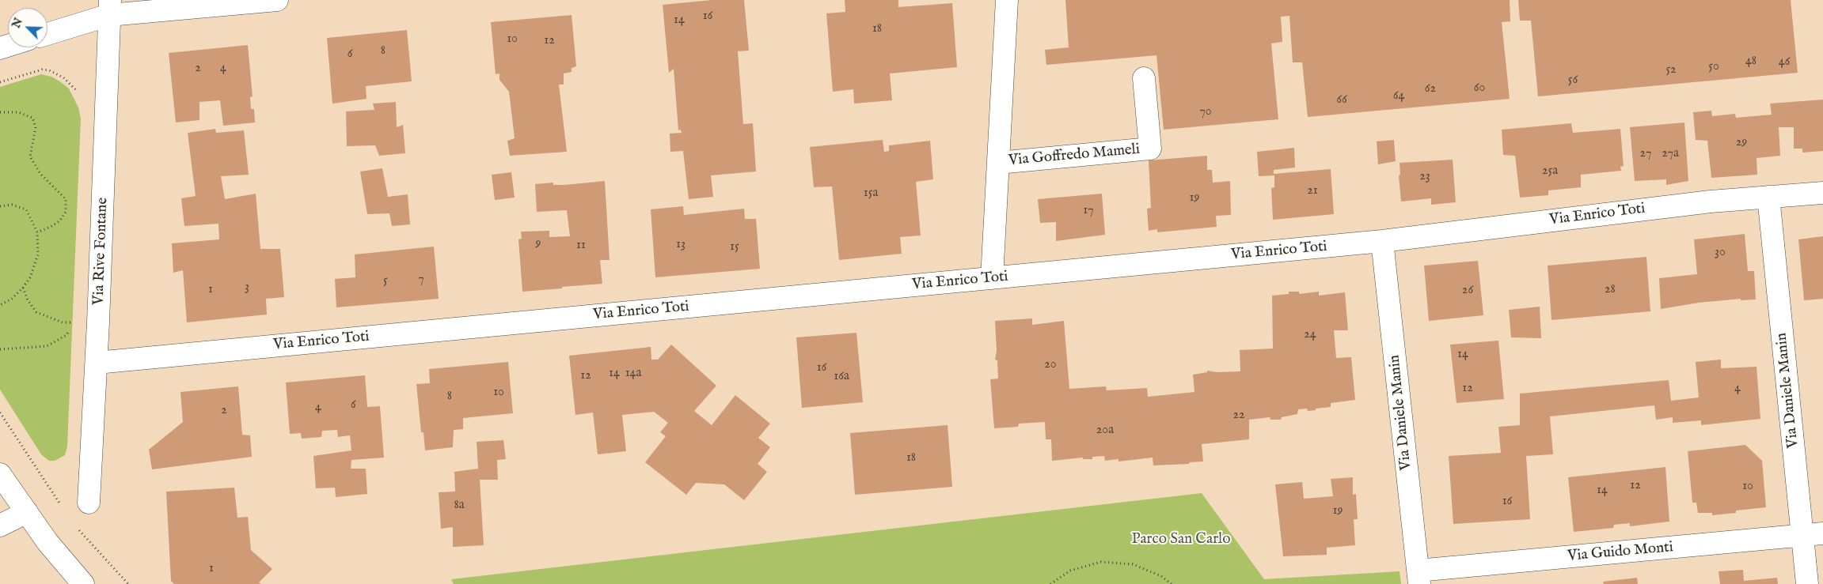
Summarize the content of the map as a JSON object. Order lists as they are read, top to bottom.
{
  "streets": {
    "street": [
      "Via Goffredo Mameli",
      "Via Enrico Toti",
      "Via Rive Fontane",
      "Via Daniele Manin",
      "Via Guido Monti"
    ]
  },
  "crossings": [
    ["Via Goffredo Mameli", "Via Enrico Toti"],
    ["Via Enrico Toti", "Via Rive Fontane"],
    ["Via Enrico Toti", "Via Daniele Manin"],
    ["Via Daniele Manin", "Via Guido Monti"]
  ],
  "parks": ["Parco San Carlo"],
  "house_numbers": [
    "16",
    "14",
    "18",
    "10",
    "12",
    "8",
    "6",
    "48",
    "46",
    "50",
    "2",
    "4",
    "52",
    "56",
    "60",
    "62",
    "64",
    "66",
    "70",
    "29",
    "27",
    "27a",
    "25a",
    "23",
    "21",
    "15a",
    "19",
    "17",
    "9",
    "13",
    "11",
    "15",
    "30",
    "7",
    "5",
    "3",
    "1",
    "28",
    "26",
    "24",
    "14",
    "20",
    "16",
    "14",
    "14a",
    "12",
    "16a",
    "12",
    "4",
    "10",
    "8",
    "6",
    "4",
    "2",
    "22",
    "20a",
    "18",
    "12",
    "10",
    "14",
    "16",
    "8a",
    "19",
    "1"
  ],
  "north": "top left"
}
